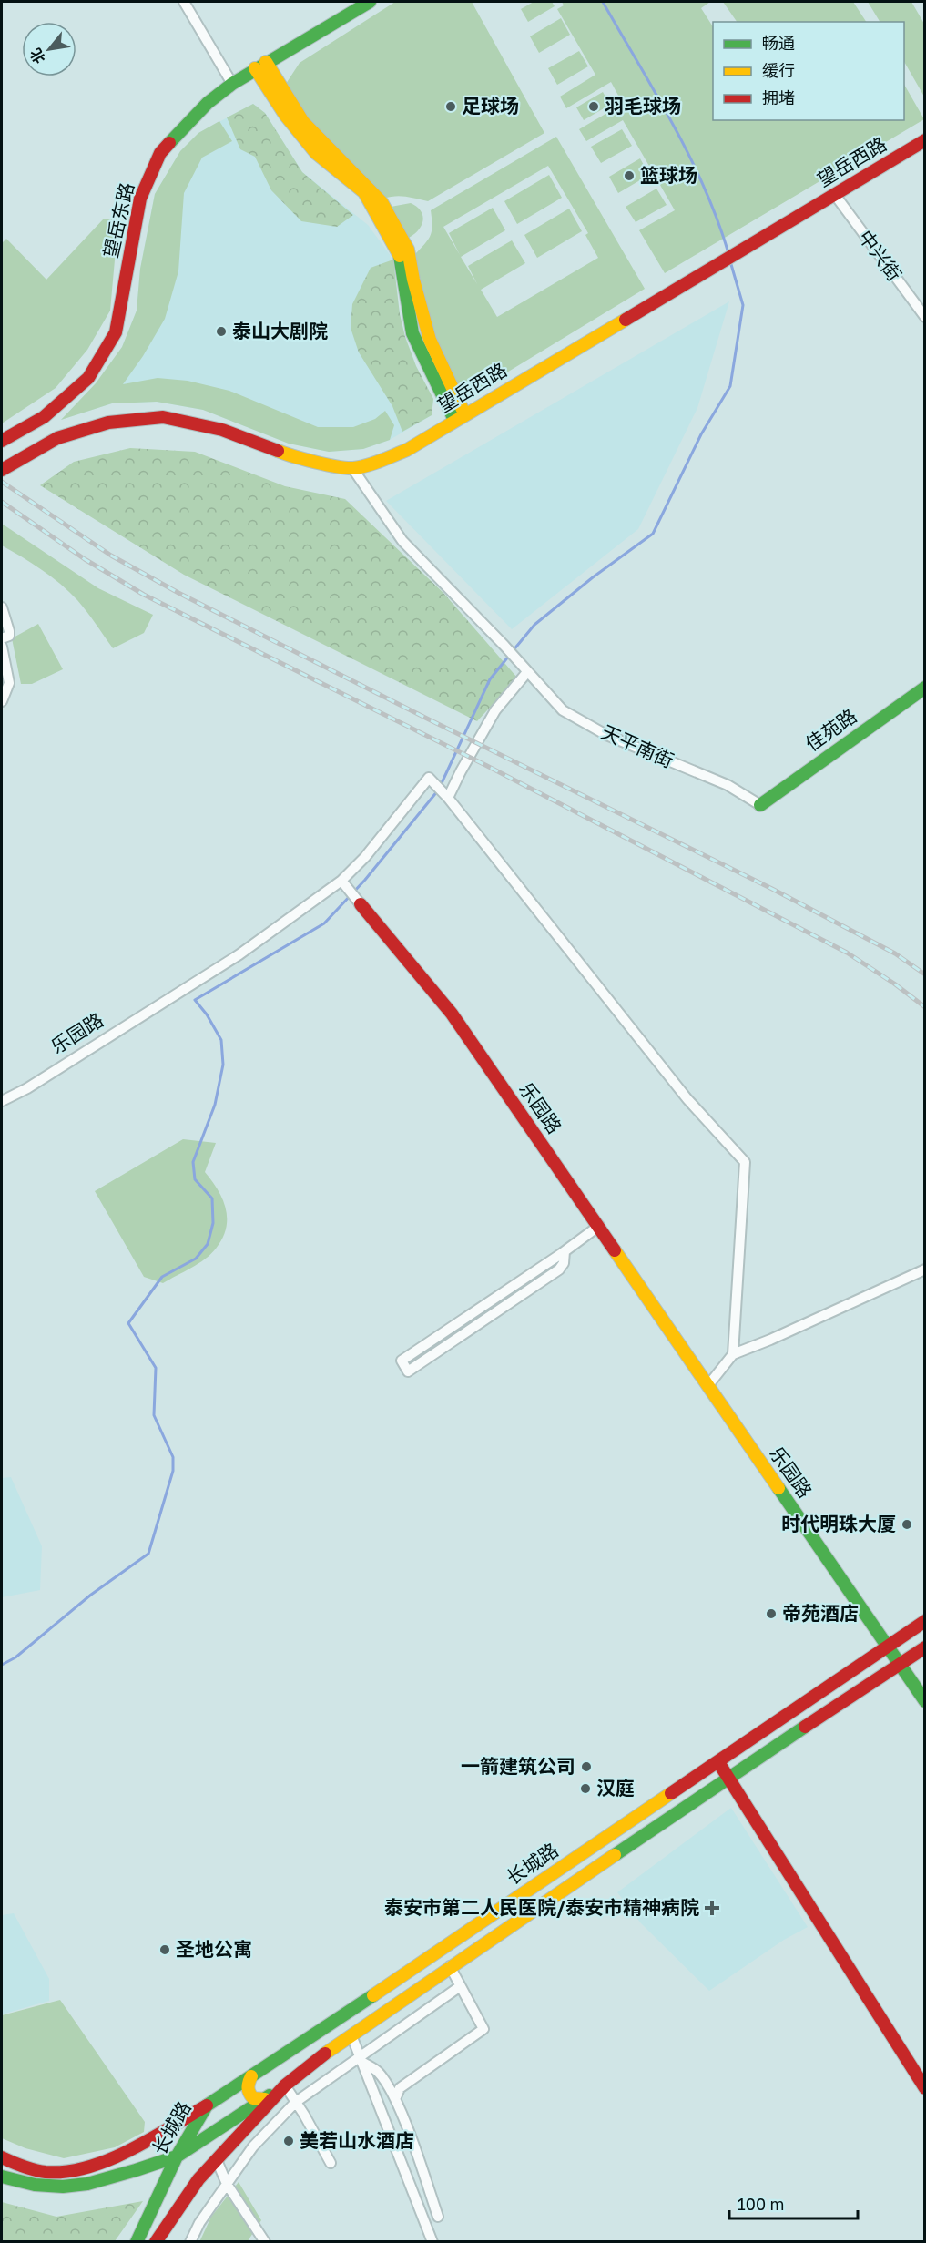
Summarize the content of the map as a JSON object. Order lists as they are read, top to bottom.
{
  "streets": {
    "main road": [
      "望岳西路",
      "望岳东路",
      "佳苑路",
      "乐园路",
      "长城路"
    ],
    "street": ["中兴街", "天平南街"]
  },
  "crossings": [
    ["望岳西路", "中兴街"],
    ["望岳西路", "天平南街"],
    ["佳苑路", "天平南街"],
    ["乐园路", "长城路"]
  ],
  "places": {
    "other": [
      "足球场",
      "羽毛球场",
      "篮球场",
      "泰山大剧院",
      "时代明珠大厦",
      "帝苑酒店",
      "一箭建筑公司",
      "汉庭",
      "圣地公寓",
      "美若山水酒店"
    ],
    "health": ["泰安市第二人民医院/泰安市精神病院"]
  },
  "legend": ["畅通", "缓行", "拥堵"],
  "scale_bar": "100 m",
  "north": "bottom left"
}
